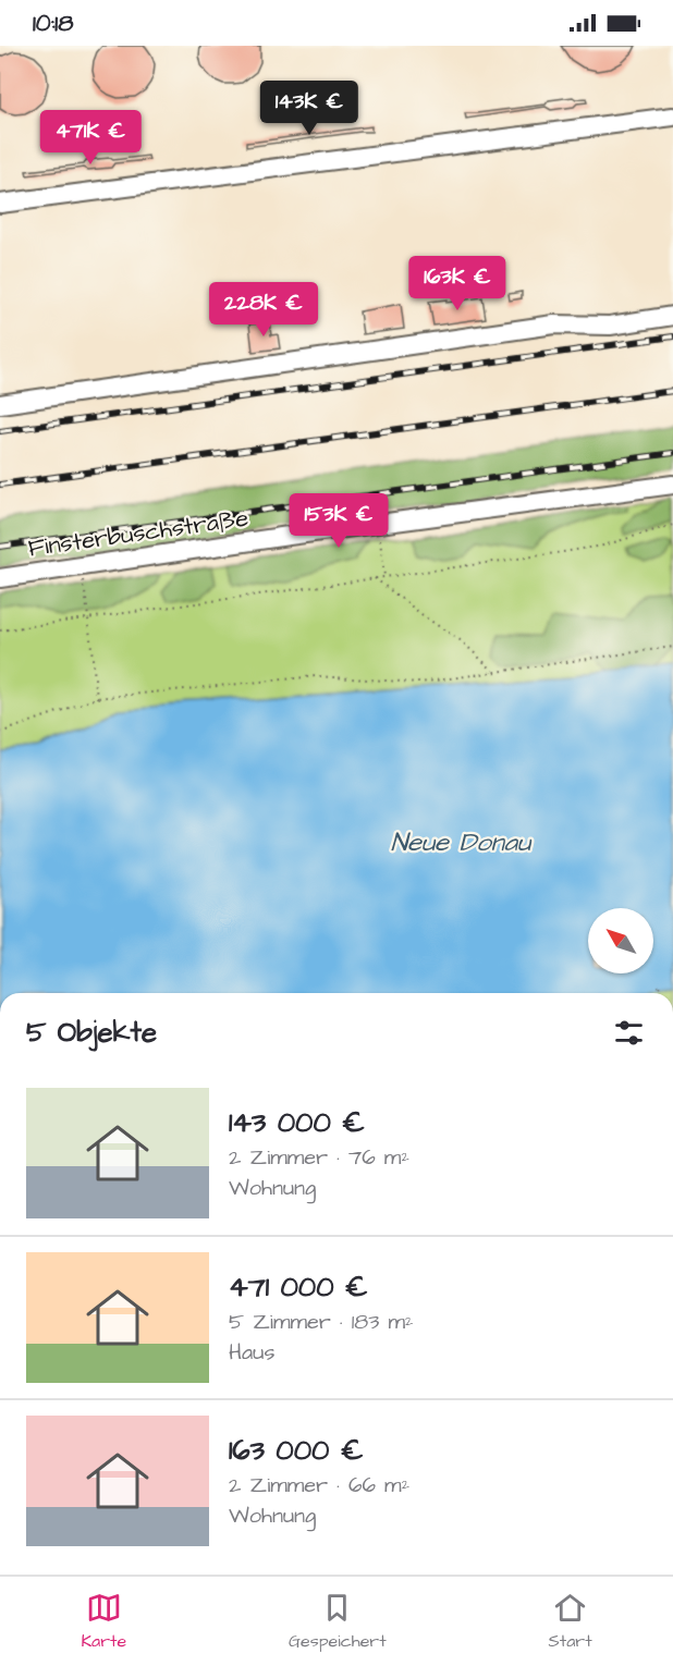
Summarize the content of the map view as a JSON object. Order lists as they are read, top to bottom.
{
  "streets": {
    "street": ["Finsterbuschstraße"]
  },
  "water": ["Neue Donau"],
  "north": "top left",
  "page": {
    "status": "10:18",
    "price": [
      "143K €",
      "471K €",
      "163K €",
      "228K €",
      "153K €"
    ],
    "heading": "5 Objekte",
    "list": [
      {
        "name": "143 000 €",
        "note": "2 Zimmer · 76 m² · Wohnung"
      },
      {
        "name": "471 000 €",
        "note": "5 Zimmer · 183 m² · Haus"
      },
      {
        "name": "163 000 €",
        "note": "2 Zimmer · 66 m² · Wohnung"
      }
    ],
    "tabs": ["Karte", "Gespeichert", "Start"]
  }
}
